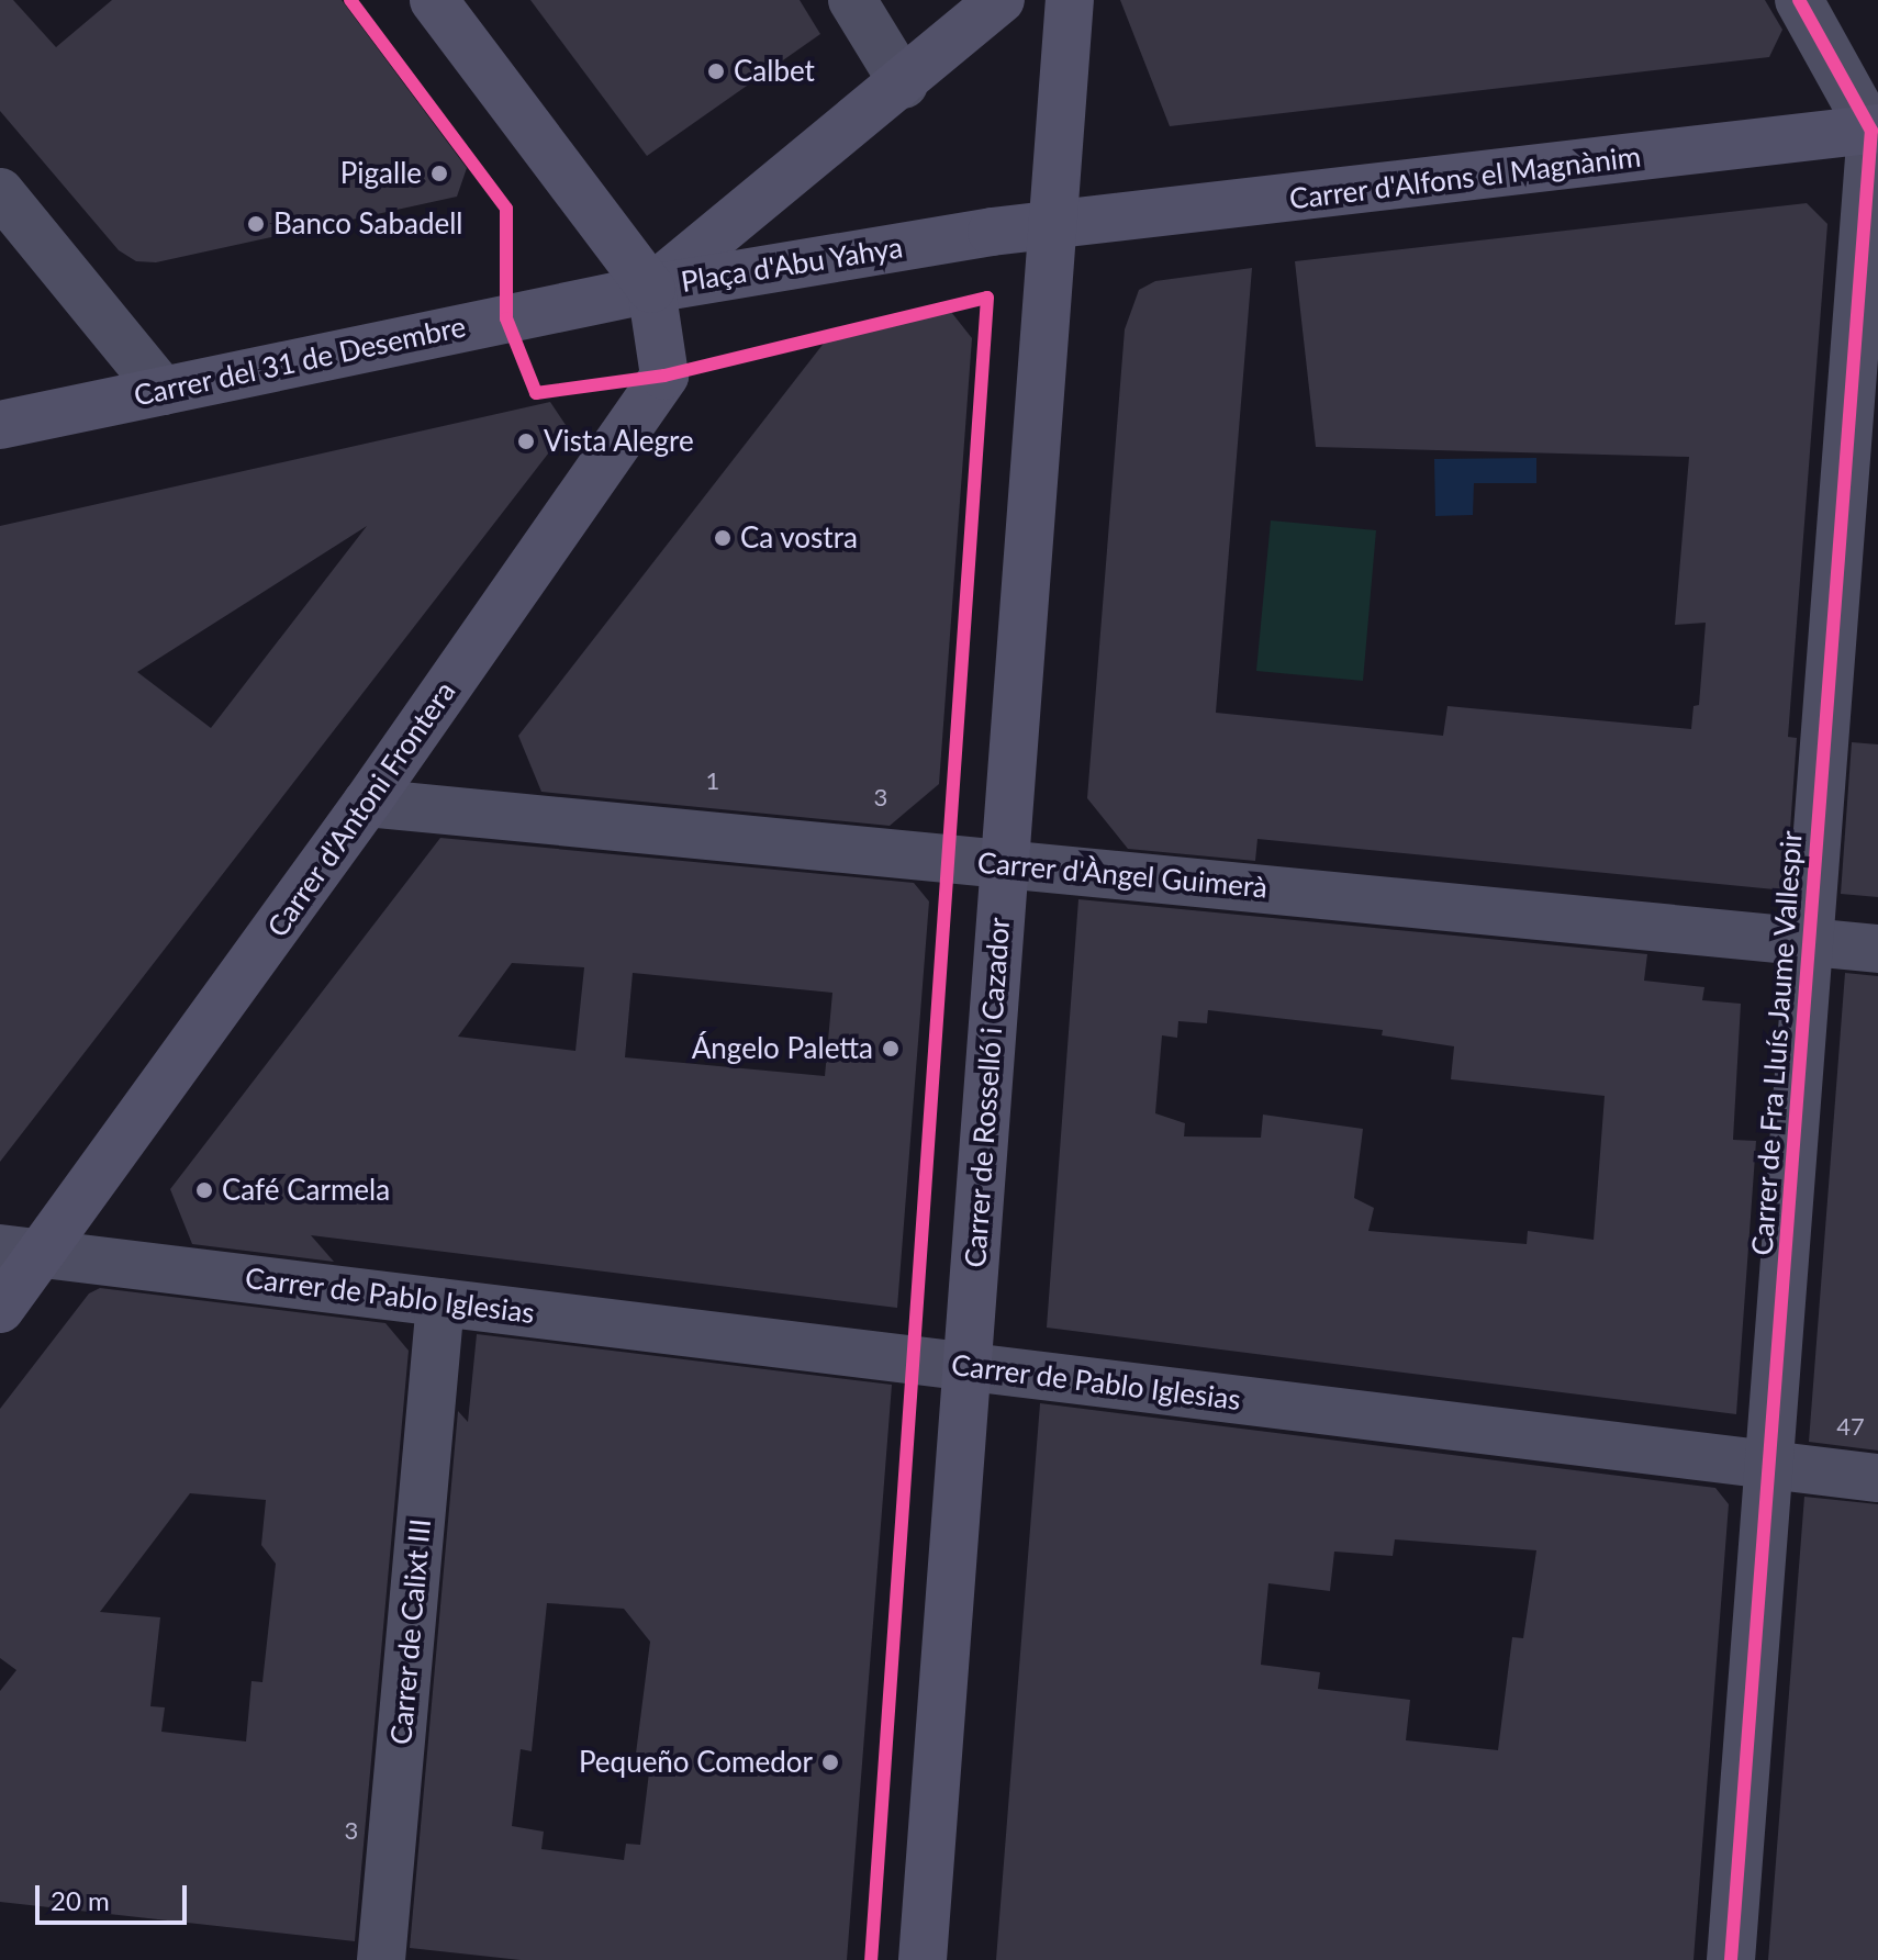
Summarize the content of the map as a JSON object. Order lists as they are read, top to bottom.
{
  "streets": {
    "street": [
      "Carrer d'Alfons el Magnànim",
      "Plaça d'Abu Yahya",
      "Carrer del 31 de Desembre",
      "Carrer d'Antoni Frontera",
      "Carrer d'Àngel Guimerà",
      "Carrer de Fra Lluís Jaume Vallespir",
      "Carrer de Rosselló i Cazador",
      "Carrer de Pablo Iglesias",
      "Carrer de Calixt III"
    ]
  },
  "crossings": [
    ["Carrer d'Alfons el Magnànim", "Plaça d'Abu Yahya"],
    ["Carrer d'Alfons el Magnànim", "Carrer de Fra Lluís Jaume Vallespir"],
    ["Carrer d'Alfons el Magnànim", "Carrer de Rosselló i Cazador"],
    ["Plaça d'Abu Yahya", "Carrer del 31 de Desembre"],
    ["Plaça d'Abu Yahya", "Carrer d'Antoni Frontera"],
    ["Plaça d'Abu Yahya", "Carrer de Rosselló i Cazador"],
    ["Carrer del 31 de Desembre", "Carrer d'Antoni Frontera"],
    ["Carrer d'Antoni Frontera", "Carrer d'Àngel Guimerà"],
    ["Carrer d'Antoni Frontera", "Carrer de Pablo Iglesias"],
    ["Carrer d'Àngel Guimerà", "Carrer de Fra Lluís Jaume Vallespir"],
    ["Carrer d'Àngel Guimerà", "Carrer de Rosselló i Cazador"],
    ["Carrer de Fra Lluís Jaume Vallespir", "Carrer de Pablo Iglesias"],
    ["Carrer de Rosselló i Cazador", "Carrer de Pablo Iglesias"],
    ["Carrer de Pablo Iglesias", "Carrer de Calixt III"]
  ],
  "places": [
    "Calbet",
    "Pigalle",
    "Banco Sabadell",
    "Vista Alegre",
    "Ca vostra",
    "Ángelo Paletta",
    "Café Carmela",
    "Pequeño Comedor"
  ],
  "house_numbers": [
    "1",
    "3",
    "47",
    "3"
  ],
  "scale_bar": "20 m"
}
